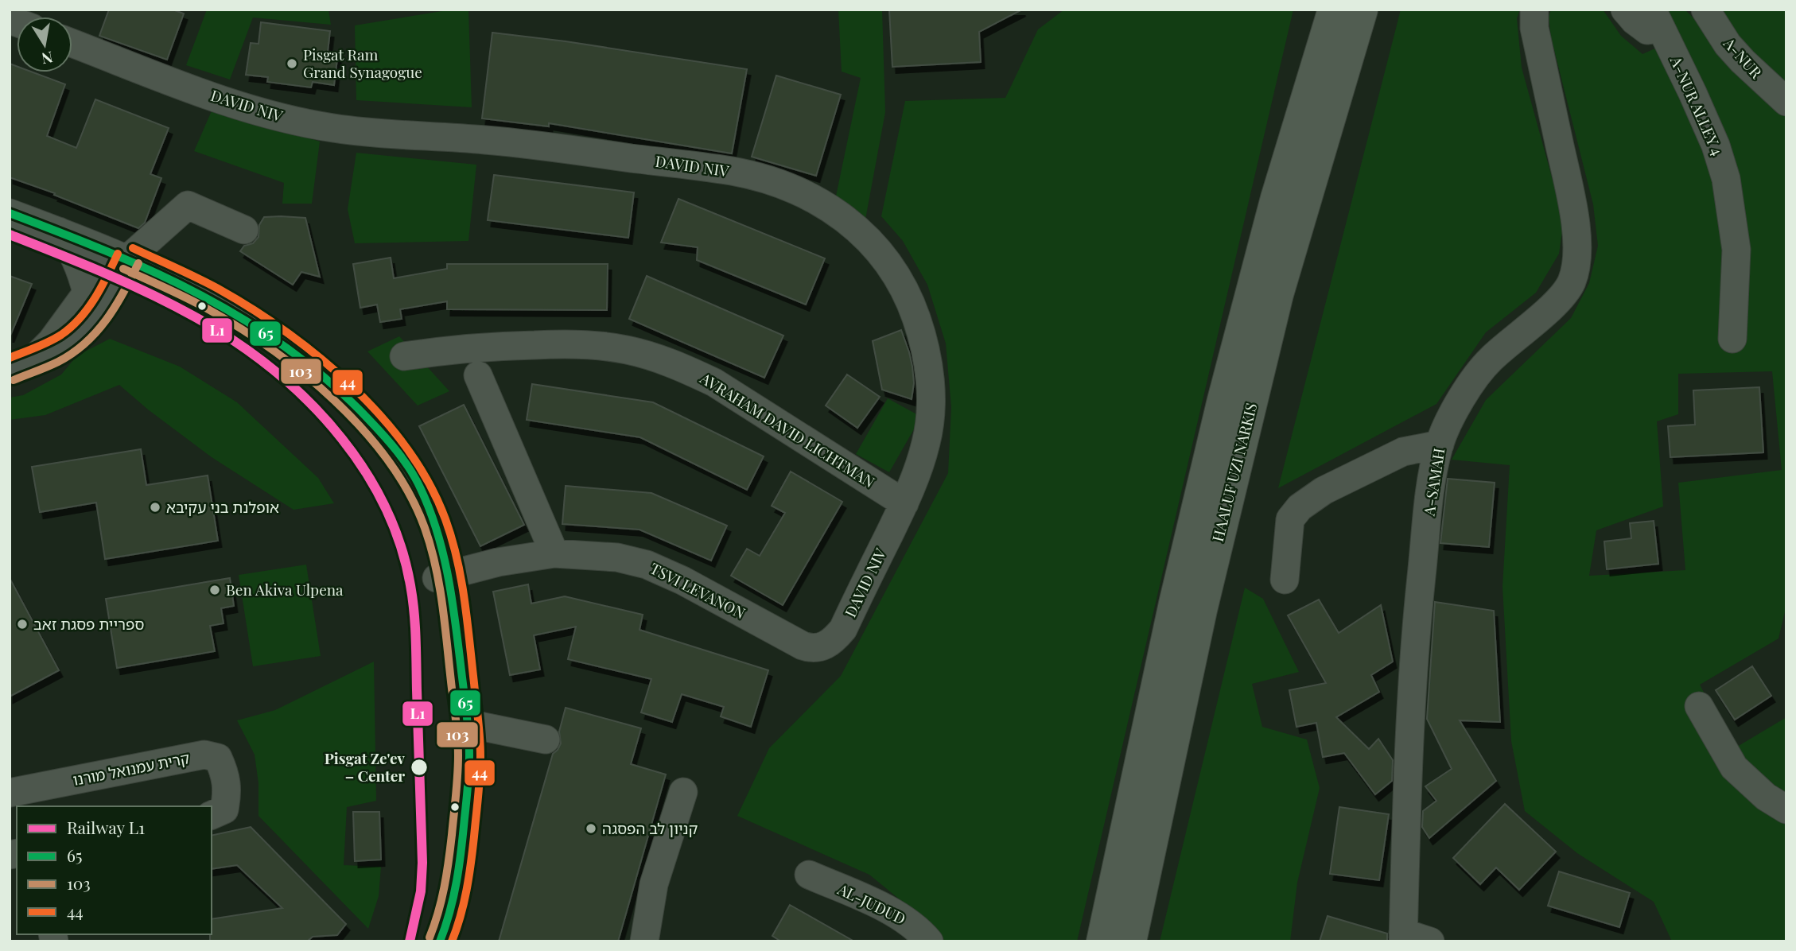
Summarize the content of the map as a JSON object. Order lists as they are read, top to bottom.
{
  "streets": {
    "highway": ["HAALUF UZI NARKIS"],
    "street": [
      "A-NUR",
      "DAVID NIV",
      "A-NUR ALLEY 4",
      "AVRAHAM DAVID LICHTMAN",
      "A-SAMAH",
      "TSVI LEVANON",
      "קרית עמנואל מורנו",
      "AL-JUDUD"
    ]
  },
  "crossings": [
    ["DAVID NIV", "AVRAHAM DAVID LICHTMAN"],
    ["DAVID NIV", "TSVI LEVANON"]
  ],
  "places": [
    "Pisgat Ram Grand Synagogue",
    "אופלנת בני עקיבא",
    "Ben Akiva Ulpena",
    "ספריית פסגת זאב",
    "Pisgat Ze'ev – Center",
    "קניון לב הפסגה"
  ],
  "lines": [
    "transit line 65",
    "rail line L1",
    "transit line 44",
    "transit line 103"
  ],
  "legend": [
    "Railway L1",
    "65",
    "103",
    "44"
  ],
  "north": "bottom"
}
